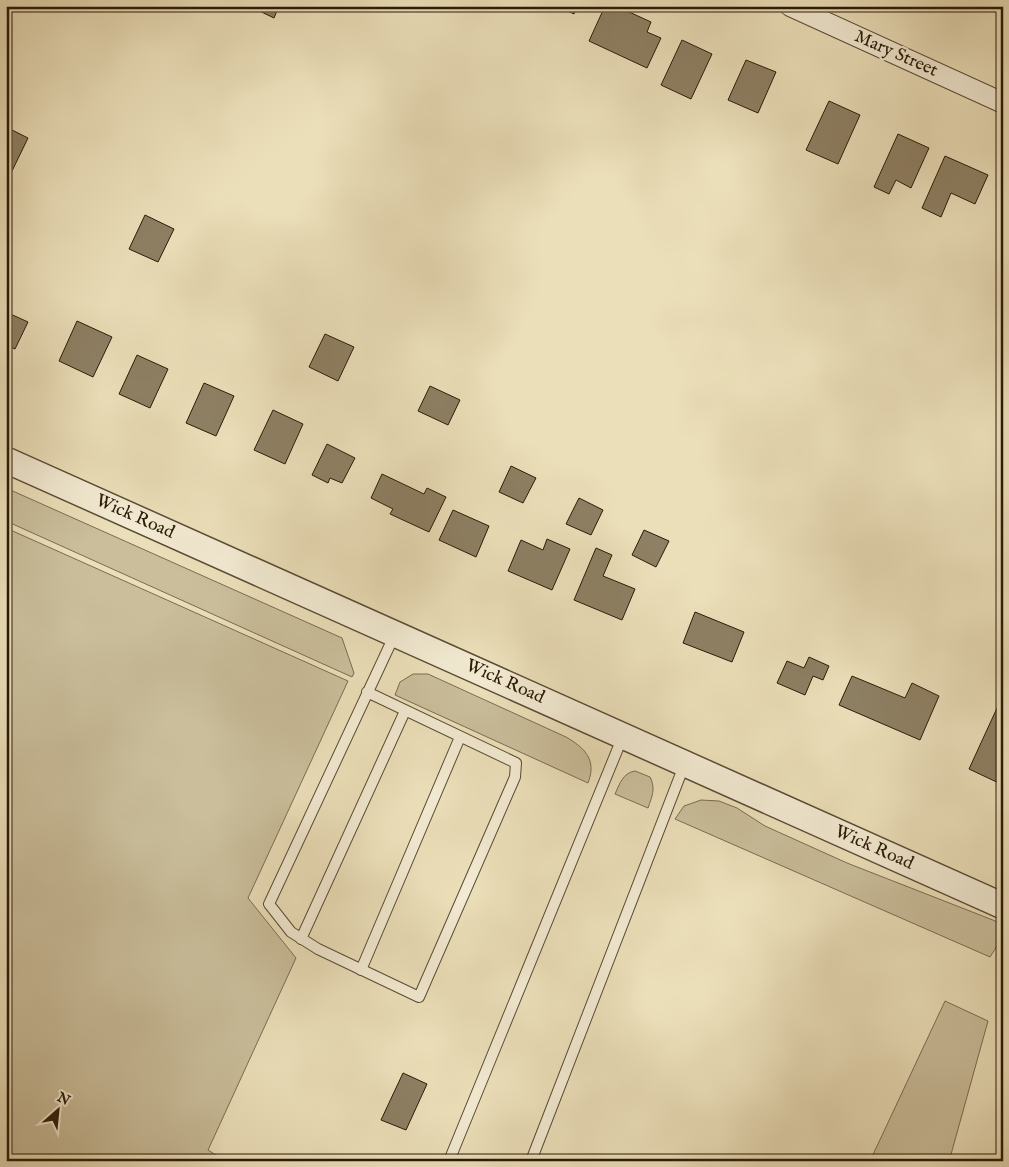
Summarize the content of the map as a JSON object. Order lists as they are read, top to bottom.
{
  "streets": {
    "street": ["Mary Street", "Wick Road"]
  },
  "north": "top right"
}
